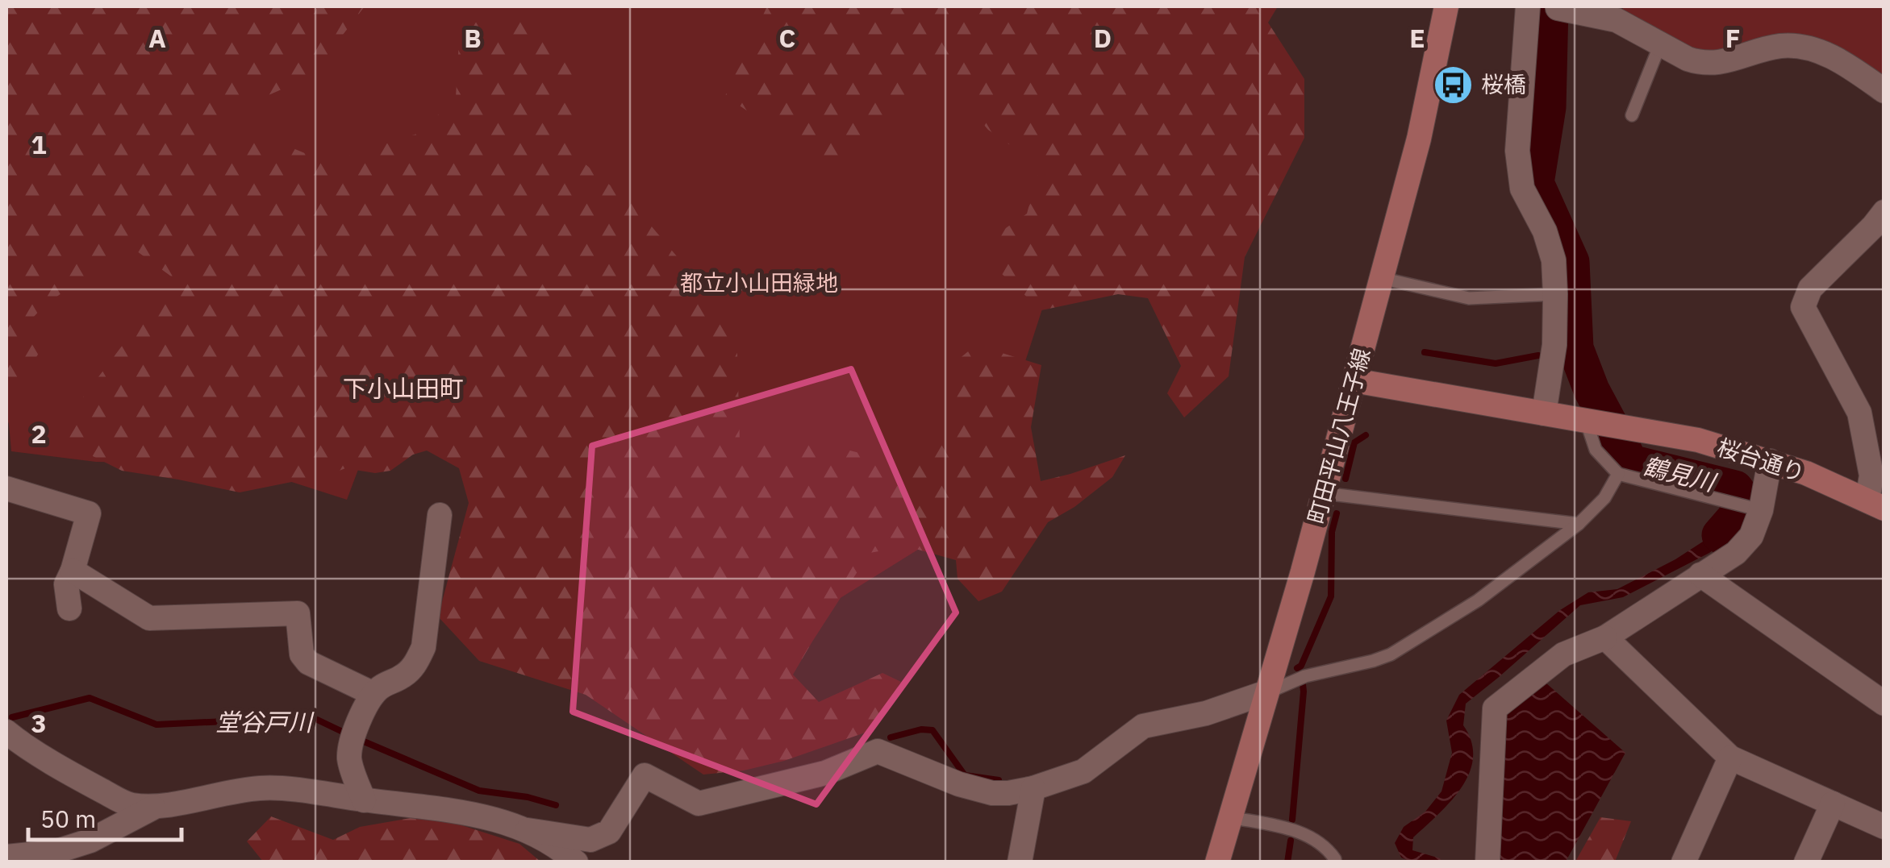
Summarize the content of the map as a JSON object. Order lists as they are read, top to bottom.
{
  "streets": {
    "main road": ["町田平山八王子線", "桜台通り"]
  },
  "districts": ["下小山田町"],
  "water": ["鶴見川", "堂谷戸川"],
  "parks": ["都立小山田緑地"],
  "places": {
    "bus stop": ["桜橋"]
  },
  "scale_bar": "50 m",
  "grid": {
    "columns": [
      "A",
      "B",
      "C",
      "D",
      "E",
      "F"
    ],
    "rows": ["1", "2", "3"]
  }
}
